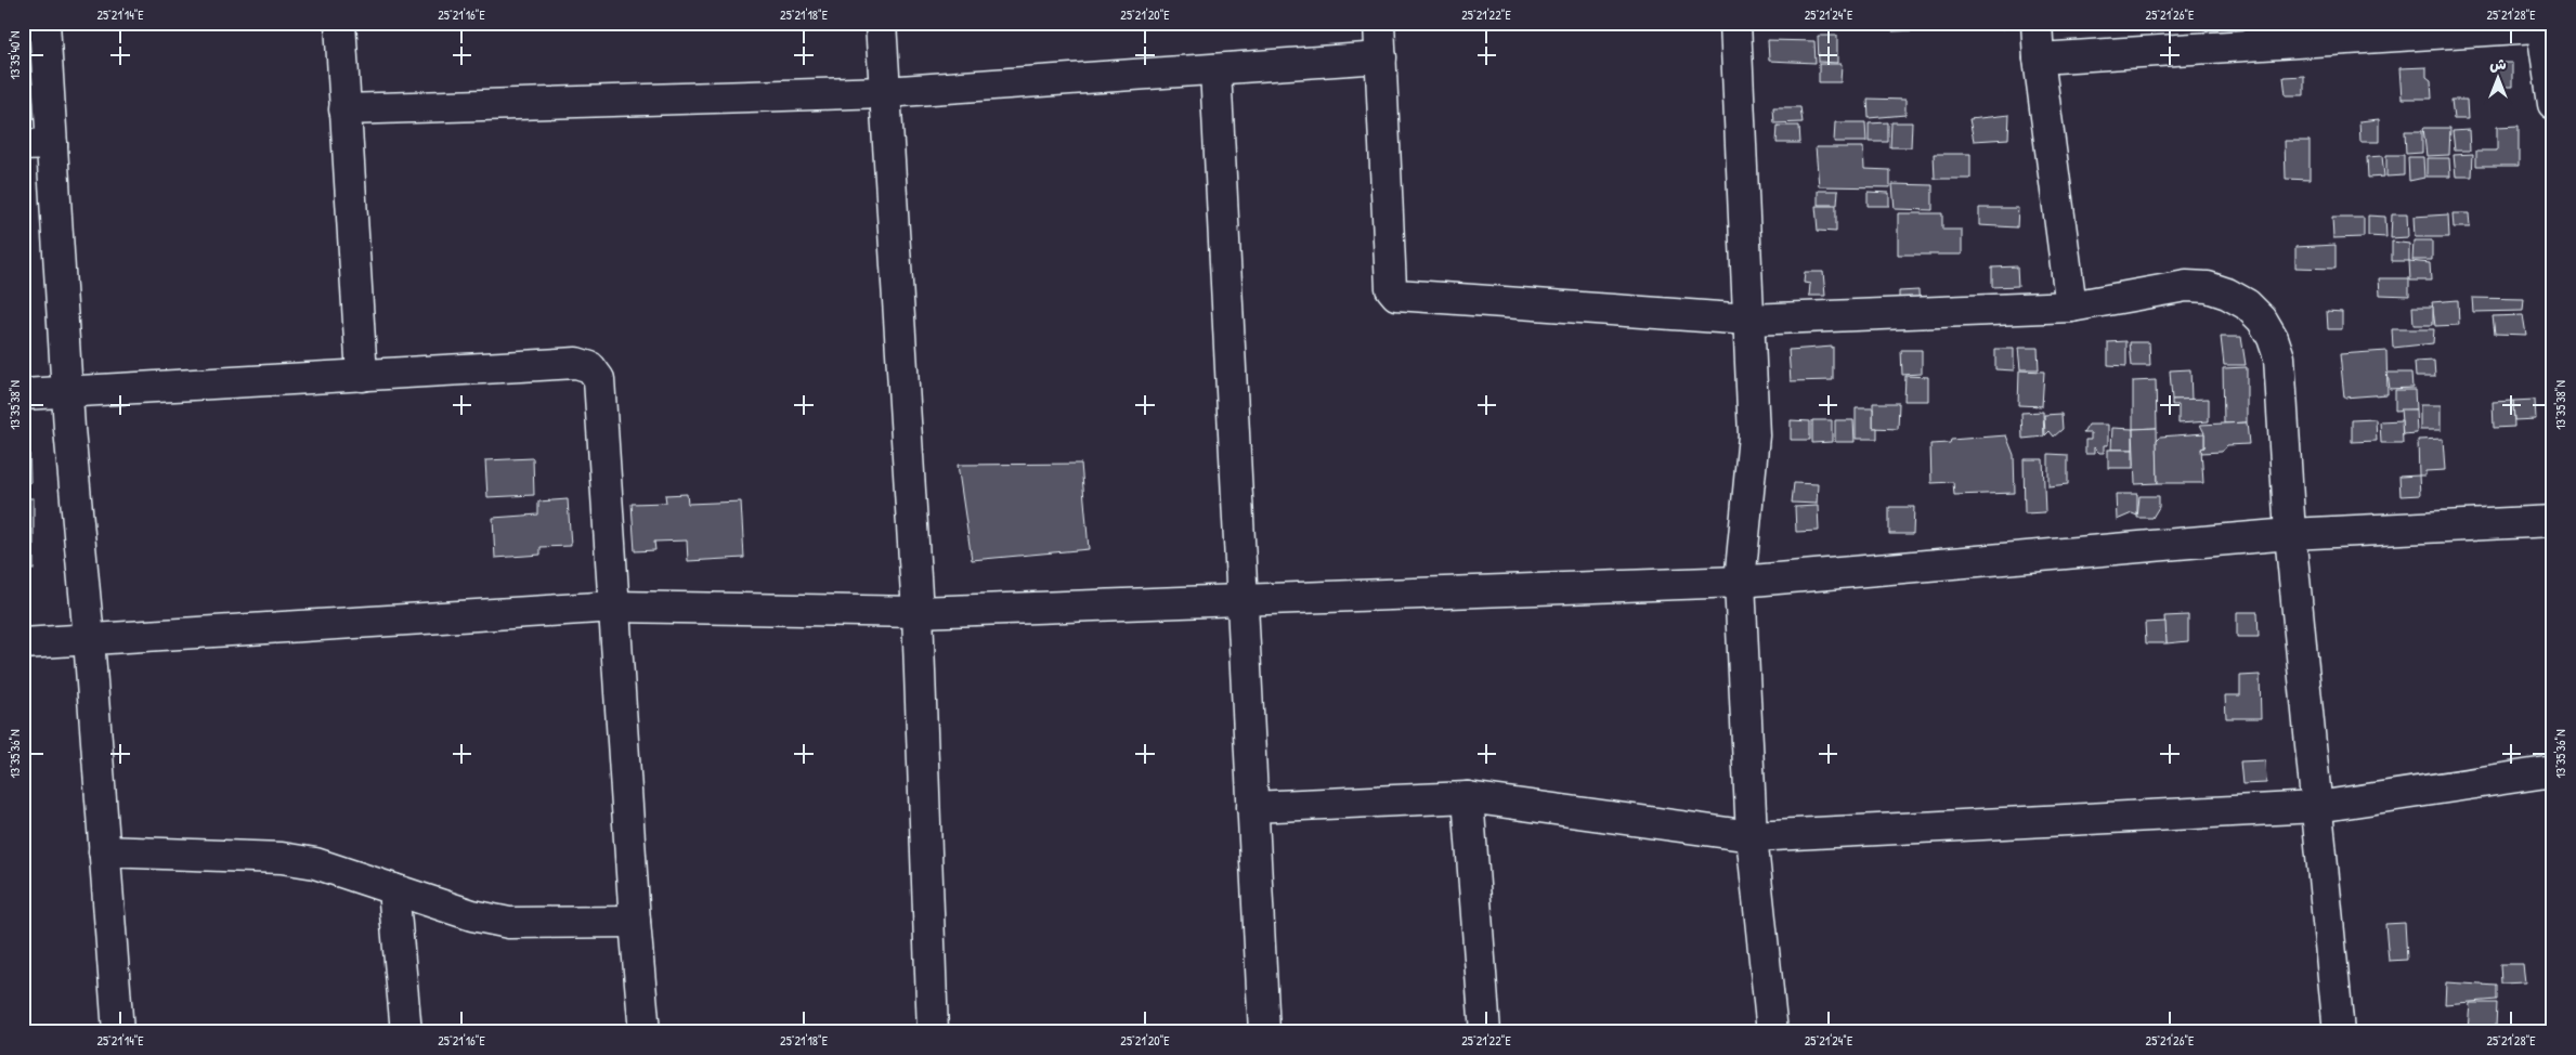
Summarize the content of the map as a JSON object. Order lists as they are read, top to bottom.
{
  "north": "top",
  "coordinates": [
    "25°21'14\"E",
    "25°21'16\"E",
    "25°21'18\"E",
    "25°21'20\"E",
    "25°21'22\"E",
    "25°21'24\"E",
    "25°21'26\"E",
    "25°21'28\"E",
    "13°35'40\"N",
    "13°35'38\"N",
    "13°35'36\"N"
  ]
}
